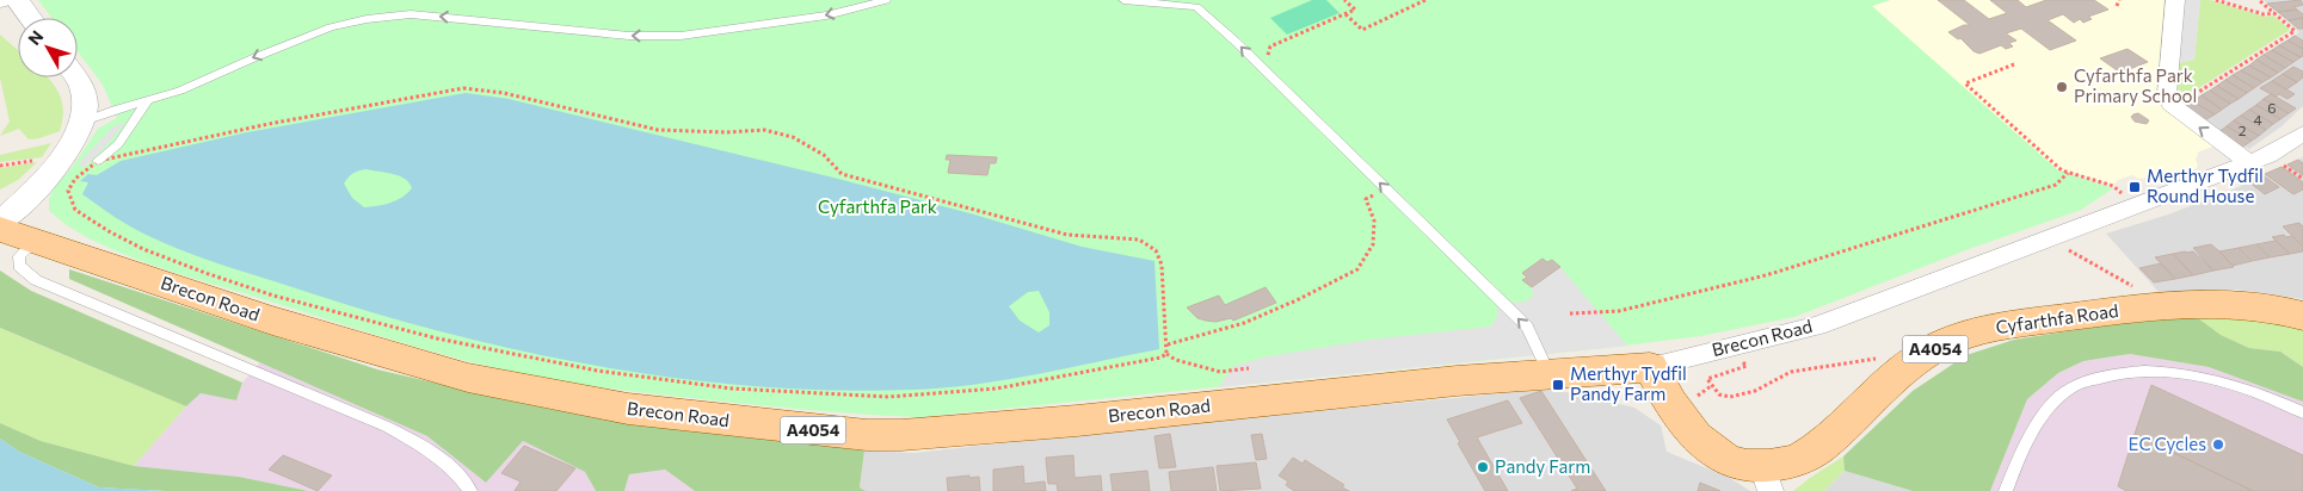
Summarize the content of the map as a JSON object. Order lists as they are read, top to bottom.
{
  "streets": {
    "main road": ["Brecon Road", "Cyfarthfa Road", "A4054"]
  },
  "crossings": [
    ["Brecon Road", "Cyfarthfa Road"]
  ],
  "parks": ["Cyfarthfa Park"],
  "places": {
    "other": ["Cyfarthfa Park Primary School", "EC Cycles", "Pandy Farm"],
    "transit": ["Merthyr Tydfil Round House", "Merthyr Tydfil Pandy Farm"]
  },
  "house_numbers": ["6", "4", "2"],
  "north": "top left"
}
